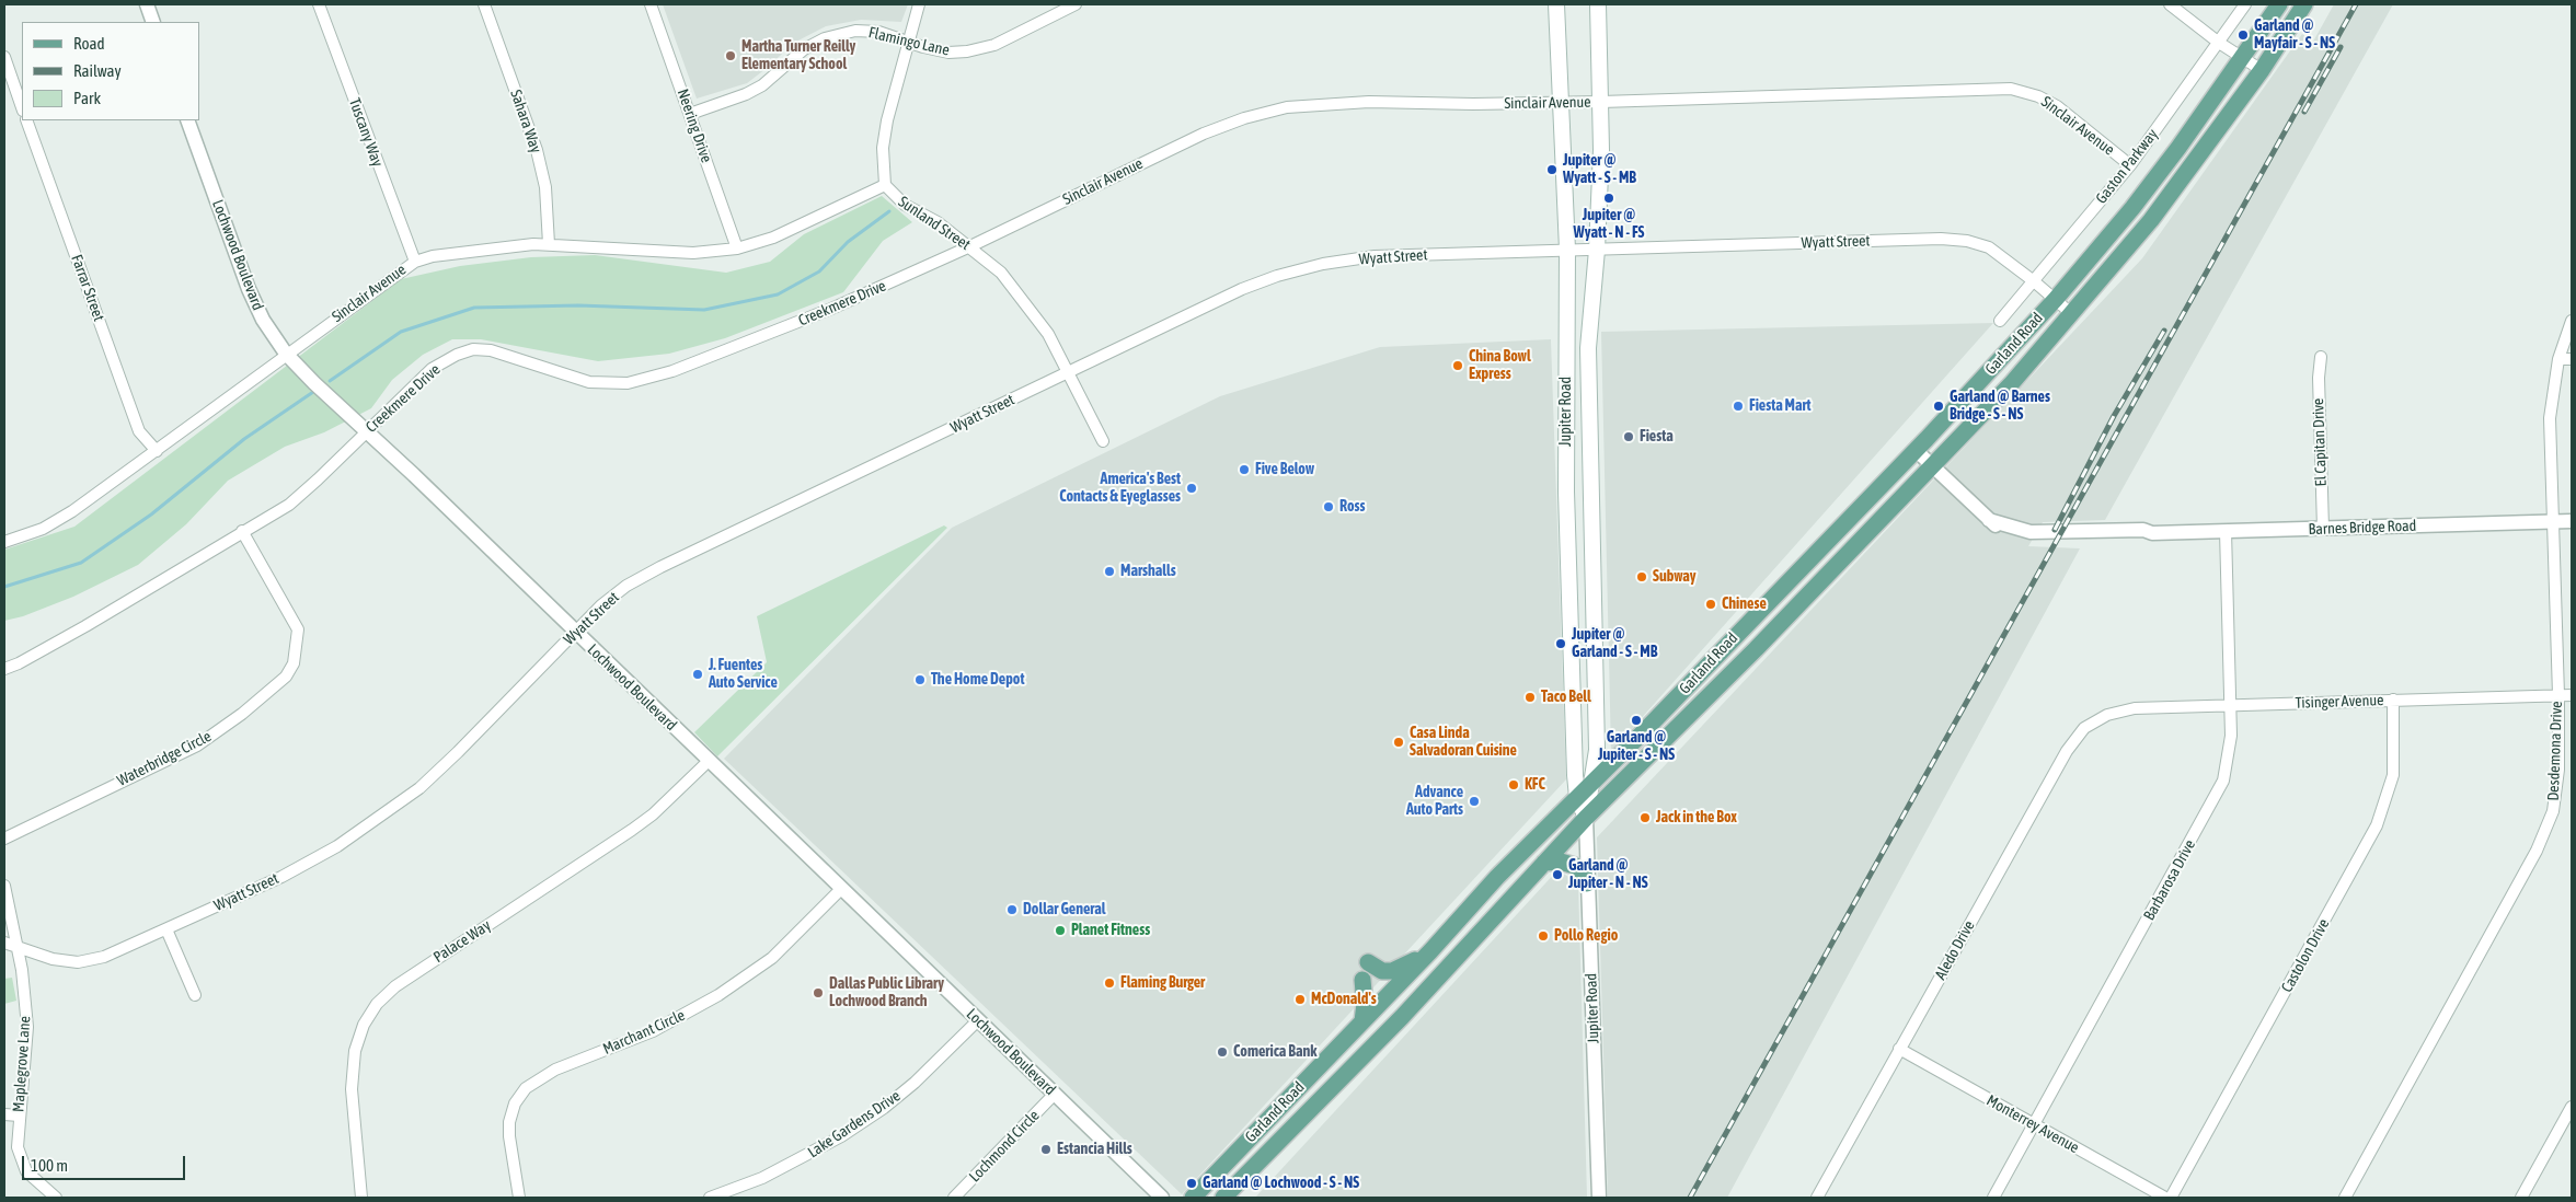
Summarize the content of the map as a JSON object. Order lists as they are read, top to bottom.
{
  "streets": {
    "main road": ["Garland Road", "Jupiter Road"],
    "street": [
      "Flamingo Lane",
      "Sinclair Avenue",
      "Sahara Way",
      "Neering Drive",
      "Tuscany Way",
      "Gaston Parkway",
      "Sunland Street",
      "Wyatt Street",
      "Lochwood Boulevard",
      "Farrar Street",
      "Creekmere Drive",
      "El Capitan Drive",
      "Barnes Bridge Road",
      "Tisinger Avenue",
      "Desdemona Drive",
      "Waterbridge Circle",
      "Barbarosa Drive",
      "Palace Way",
      "Aledo Drive",
      "Castolon Drive",
      "Marchant Circle",
      "Maplegrove Lane",
      "Lake Gardens Drive",
      "Monterrey Avenue",
      "Lochmond Circle"
    ]
  },
  "crossings": [
    ["Flamingo Lane", "Neering Drive"],
    ["Flamingo Lane", "Sunland Street"],
    ["Sinclair Avenue", "Sahara Way"],
    ["Sinclair Avenue", "Neering Drive"],
    ["Sinclair Avenue", "Tuscany Way"],
    ["Sinclair Avenue", "Gaston Parkway"],
    ["Sinclair Avenue", "Sunland Street"],
    ["Sinclair Avenue", "Lochwood Boulevard"],
    ["Sinclair Avenue", "Farrar Street"],
    ["Sinclair Avenue", "Creekmere Drive"],
    ["Sinclair Avenue", "Jupiter Road"],
    ["Gaston Parkway", "Wyatt Street"],
    ["Sunland Street", "Wyatt Street"],
    ["Sunland Street", "Creekmere Drive"],
    ["Wyatt Street", "Lochwood Boulevard"],
    ["Wyatt Street", "Garland Road"],
    ["Wyatt Street", "Jupiter Road"],
    ["Wyatt Street", "Maplegrove Lane"],
    ["Lochwood Boulevard", "Creekmere Drive"],
    ["Lochwood Boulevard", "Palace Way"],
    ["Lochwood Boulevard", "Marchant Circle"],
    ["Lochwood Boulevard", "Lake Gardens Drive"],
    ["Lochwood Boulevard", "Lochmond Circle"],
    ["Creekmere Drive", "Waterbridge Circle"],
    ["Garland Road", "Jupiter Road"],
    ["Garland Road", "Barnes Bridge Road"],
    ["El Capitan Drive", "Barnes Bridge Road"],
    ["Barnes Bridge Road", "Desdemona Drive"],
    ["Barnes Bridge Road", "Barbarosa Drive"],
    ["Tisinger Avenue", "Desdemona Drive"],
    ["Tisinger Avenue", "Barbarosa Drive"],
    ["Tisinger Avenue", "Aledo Drive"],
    ["Tisinger Avenue", "Castolon Drive"],
    ["Barbarosa Drive", "Monterrey Avenue"],
    ["Aledo Drive", "Monterrey Avenue"]
  ],
  "places": [
    "Garland @ Mayfair - S - NS",
    "Martha Turner Reilly Elementary School",
    "Jupiter @ Wyatt - S - MB",
    "Jupiter @ Wyatt - N - FS",
    "China Bowl Express",
    "Fiesta Mart",
    "Garland @ Barnes Bridge - S - NS",
    "Fiesta",
    "Five Below",
    "America's Best Contacts & Eyeglasses",
    "Ross",
    "Marshalls",
    "Subway",
    "Chinese",
    "Jupiter @ Garland - S - MB",
    "J. Fuentes Auto Service",
    "The Home Depot",
    "Taco Bell",
    "Garland @ Jupiter - S - NS",
    "Casa Linda Salvadoran Cuisine",
    "KFC",
    "Advance Auto Parts",
    "Jack in the Box",
    "Garland @ Jupiter - N - NS",
    "Dollar General",
    "Planet Fitness",
    "Pollo Regio",
    "Flaming Burger",
    "Dallas Public Library Lochwood Branch",
    "McDonald's",
    "Comerica Bank",
    "Estancia Hills",
    "Garland @ Lochwood - S - NS"
  ],
  "legend": ["Road", "Railway", "Park"],
  "scale_bar": "100 m"
}
